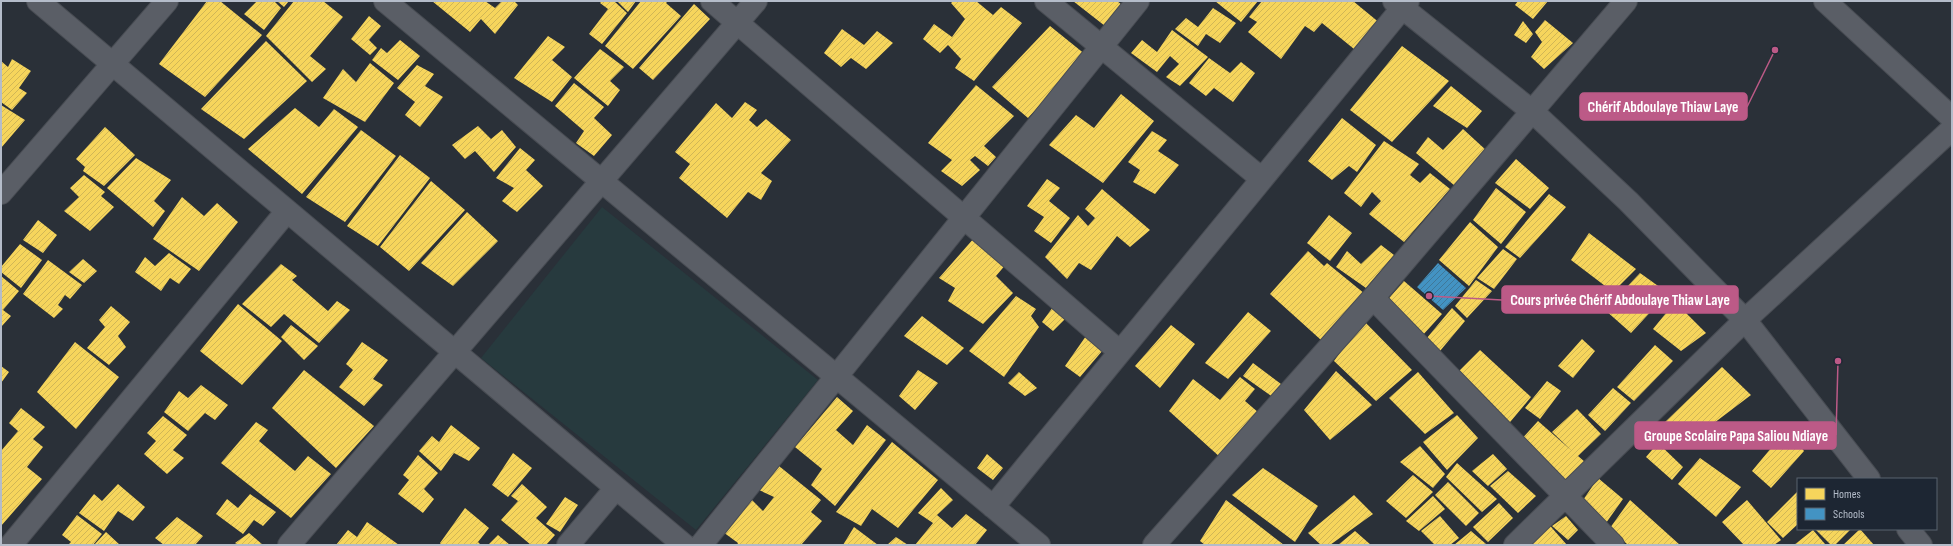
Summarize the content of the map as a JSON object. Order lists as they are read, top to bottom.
{
  "places": ["Chérif Abdoulaye Thiaw Laye", "Cours privée Chérif Abdoulaye Thiaw Laye", "Groupe Scolaire Papa Saliou Ndiaye"],
  "legend": ["Homes", "Schools"]
}
